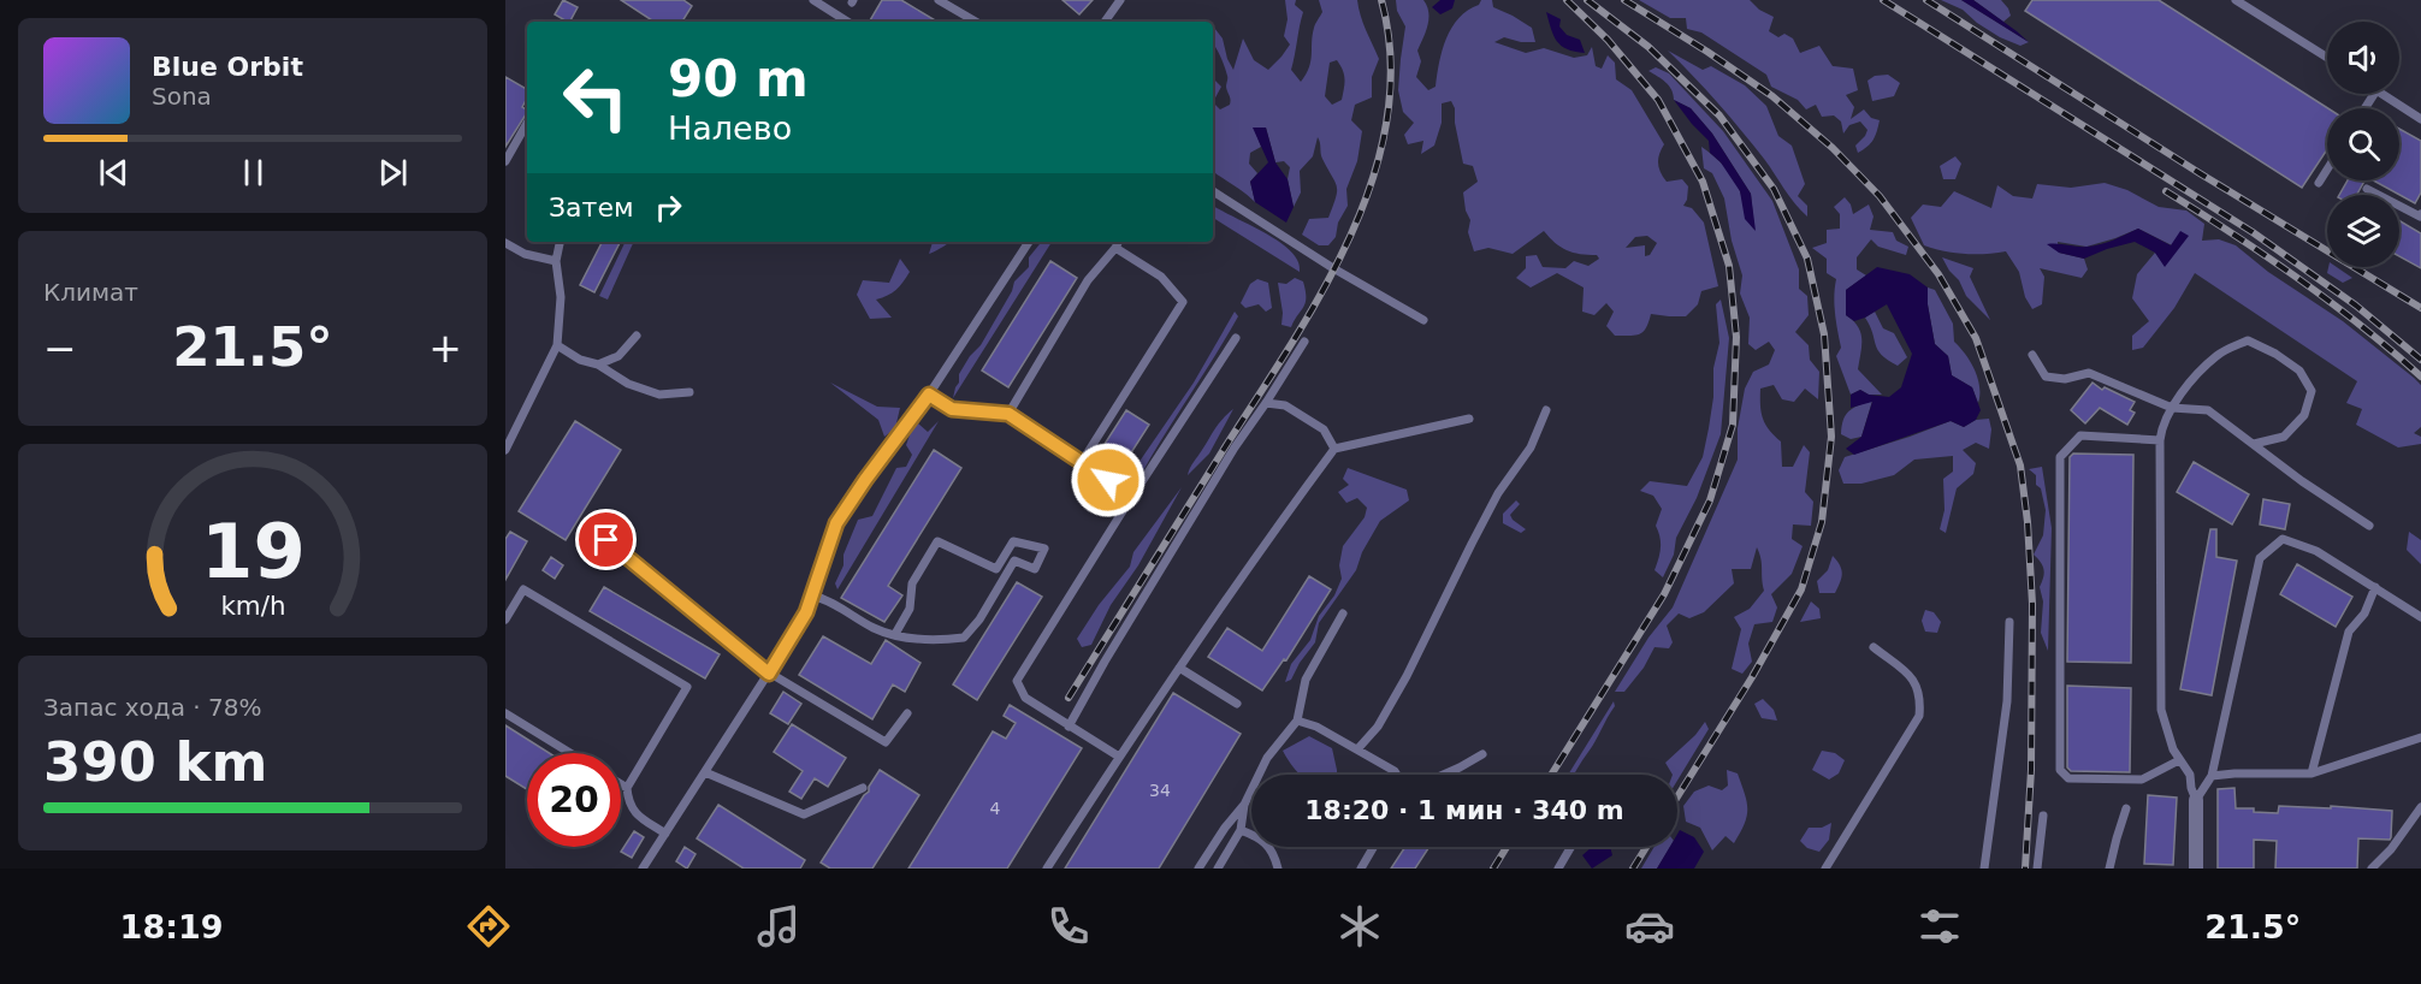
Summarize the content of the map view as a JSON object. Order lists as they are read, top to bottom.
{
  "house_numbers": ["34", "4"],
  "page": {
    "turn": ["90 m", "Налево"],
    "song": ["Blue Orbit", "Sona"],
    "then": "Затем",
    "tile": [
      "Климат",
      ["Запас хода · 78%", "390 km"]
    ],
    "heat": ["−", "21.5°", "+"],
    "limit": "20",
    "trip": "18:20 · 1 мин · 340 m",
    "tabs": ["18:19", "21.5°"],
    "gauge": ["19", "km/h"]
  }
}
